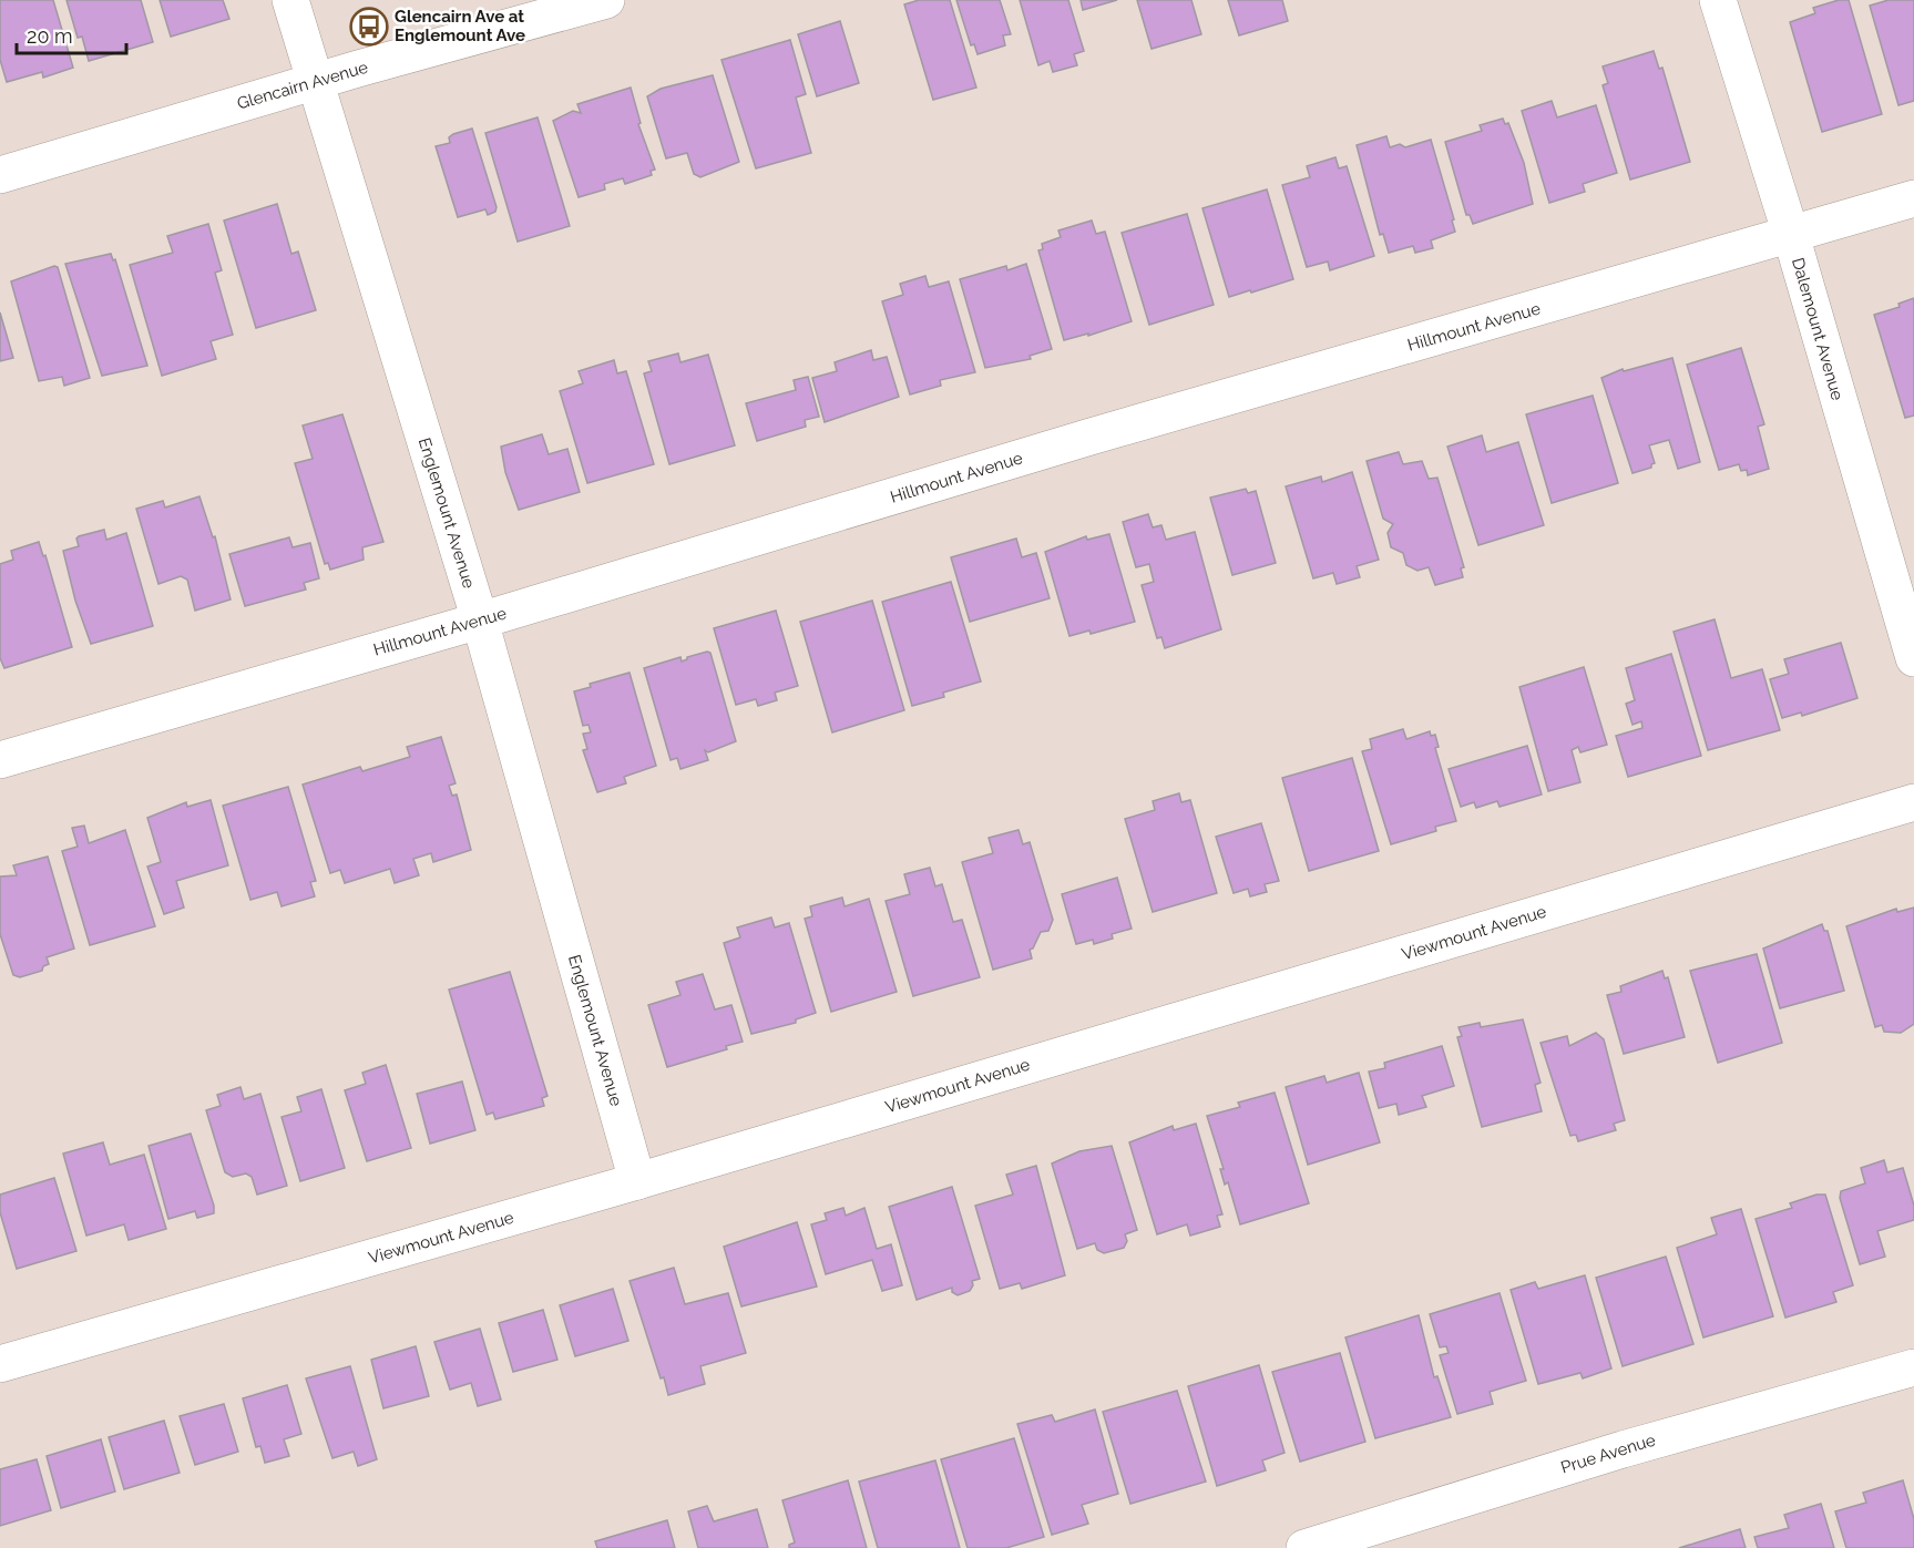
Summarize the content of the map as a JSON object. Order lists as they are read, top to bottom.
{
  "streets": {
    "street": [
      "Glencairn Avenue",
      "Hillmount Avenue",
      "Dalemount Avenue",
      "Englemount Avenue",
      "Viewmount Avenue",
      "Prue Avenue"
    ]
  },
  "crossings": [
    ["Glencairn Avenue", "Englemount Avenue"],
    ["Hillmount Avenue", "Dalemount Avenue"],
    ["Hillmount Avenue", "Englemount Avenue"],
    ["Englemount Avenue", "Viewmount Avenue"]
  ],
  "places": {
    "bus stop": ["Glencairn Ave at Englemount Ave"]
  },
  "scale_bar": "20 m"
}
